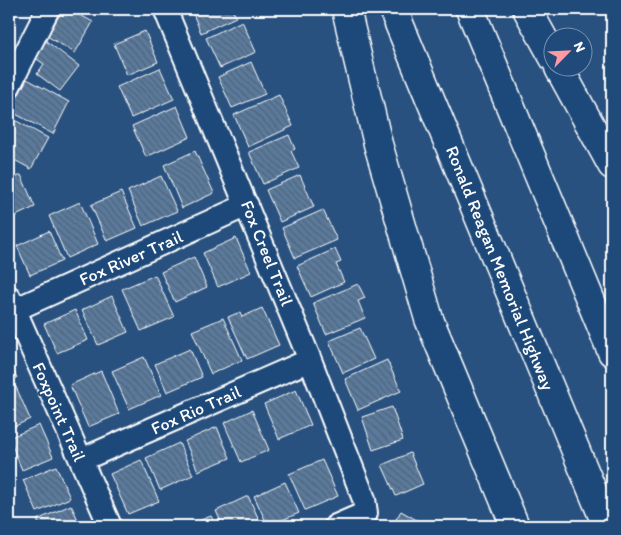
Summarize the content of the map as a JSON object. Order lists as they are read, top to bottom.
{
  "streets": {
    "highway": ["Ronald Reagan Memorial Highway"],
    "street": [
      "Fox Creel Trail",
      "Fox River Trail",
      "Fox Rio Trail",
      "Foxpoint Trail"
    ]
  },
  "crossings": [
    ["Fox Creel Trail", "Fox River Trail"],
    ["Fox Creel Trail", "Fox Rio Trail"],
    ["Fox River Trail", "Foxpoint Trail"],
    ["Fox Rio Trail", "Foxpoint Trail"]
  ],
  "north": "top right"
}
